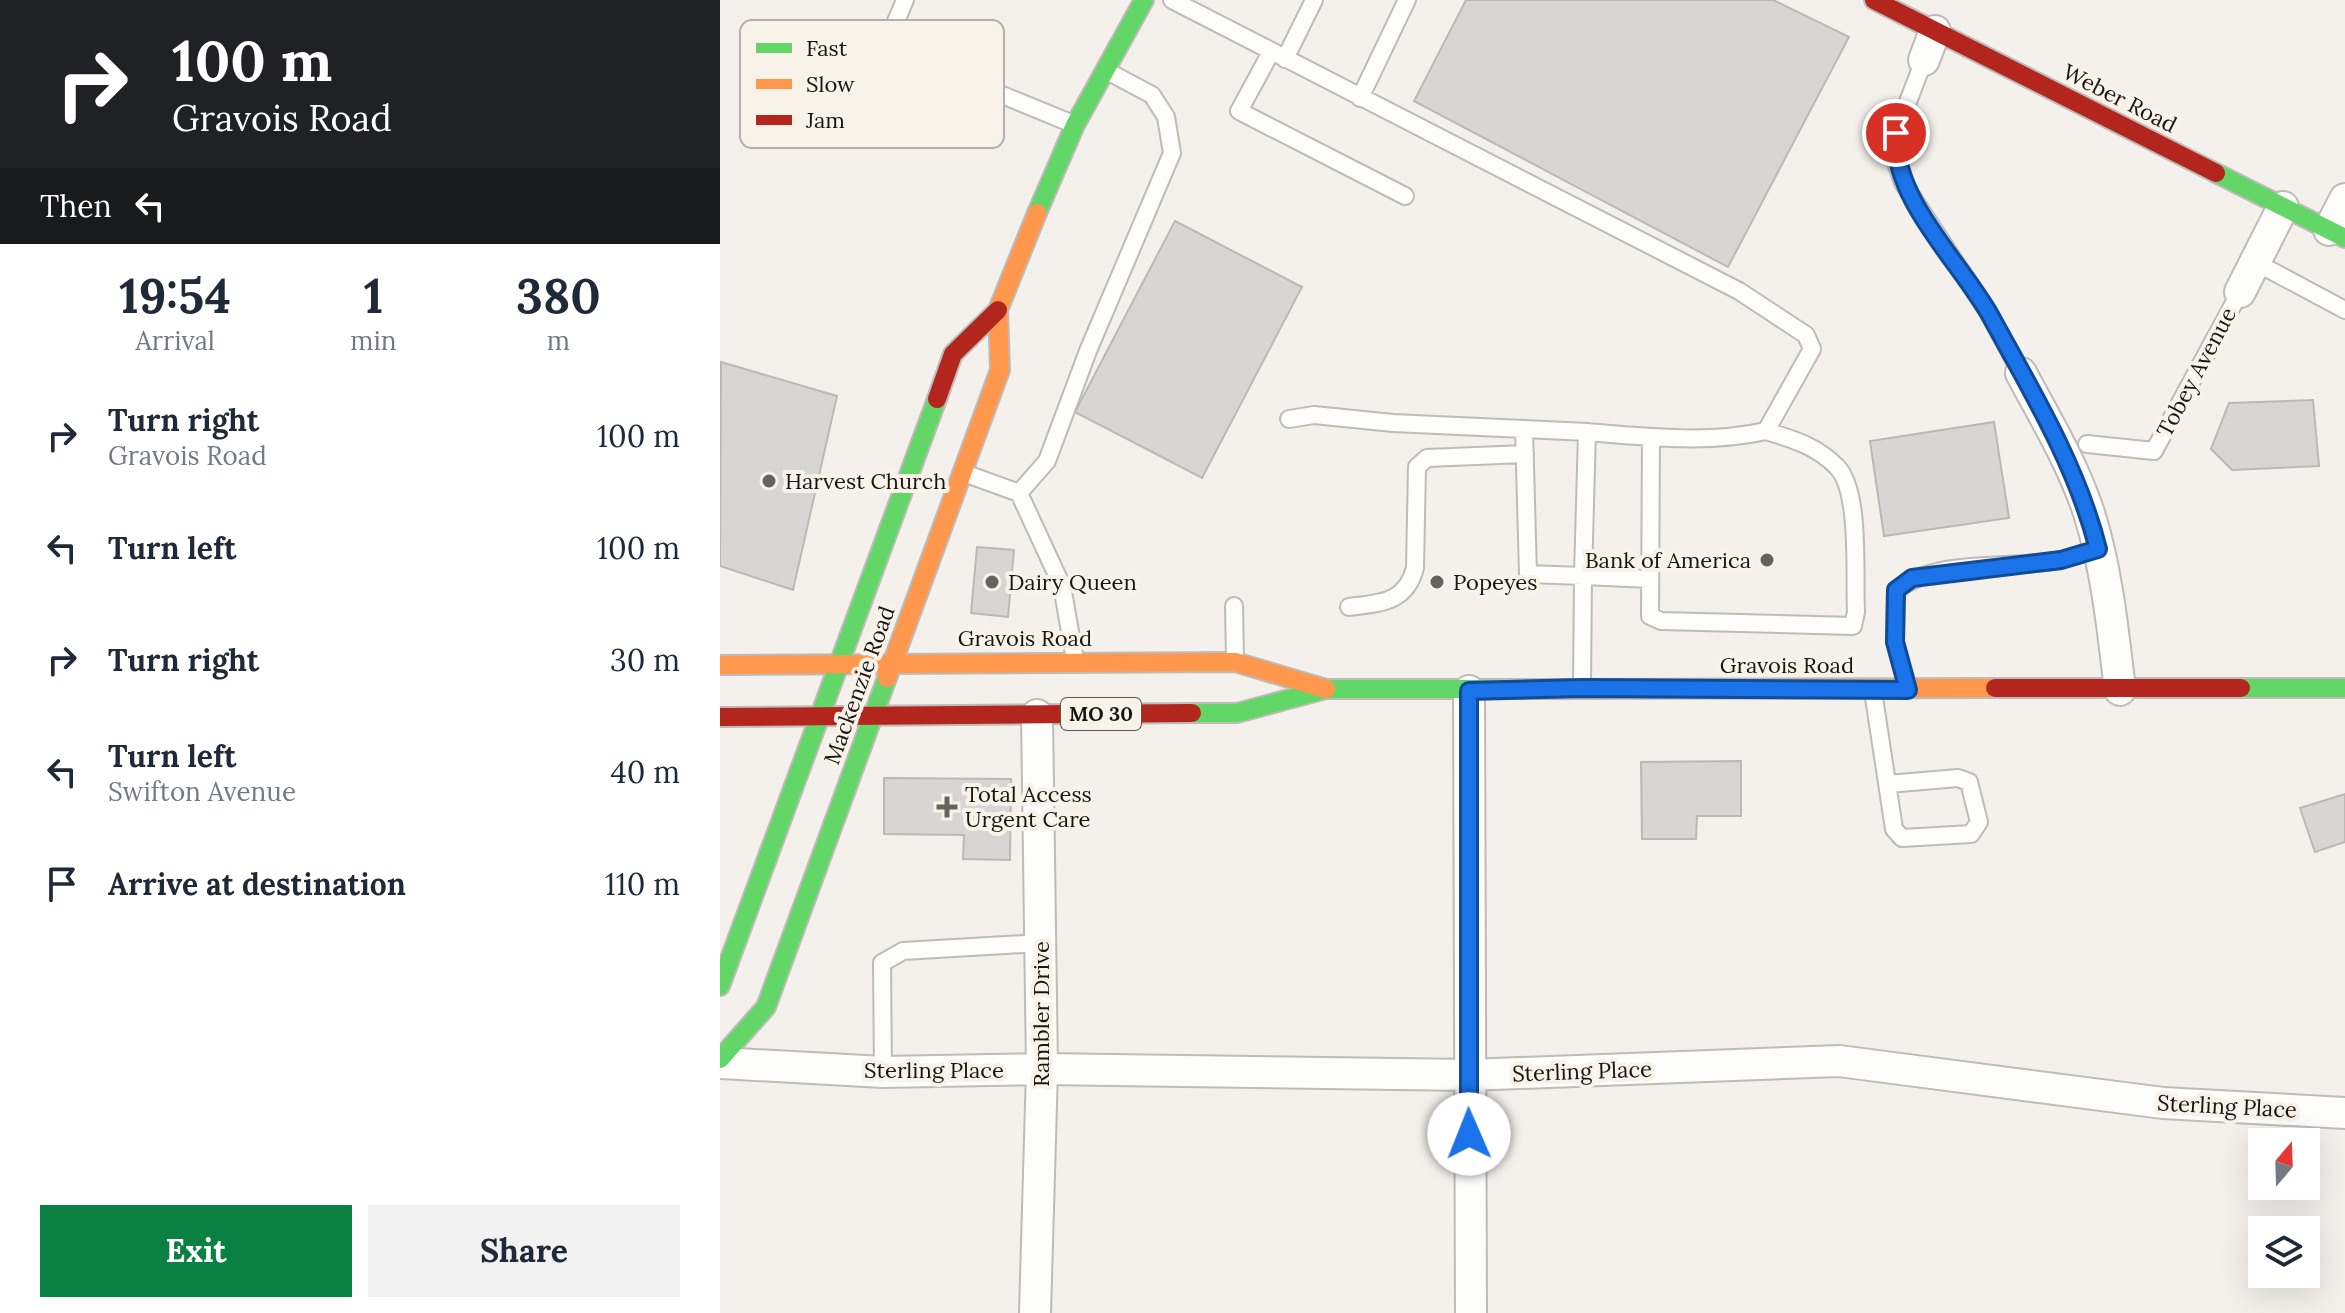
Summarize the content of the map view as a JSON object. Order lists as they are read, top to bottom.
{
  "streets": {
    "main road": [
      "Weber Road",
      "Gravois Road",
      "Mackenzie Road",
      "MO 30"
    ],
    "street": ["Tobey Avenue", "Rambler Drive", "Sterling Place"]
  },
  "crossings": [
    ["Weber Road", "Tobey Avenue"],
    ["Gravois Road", "Mackenzie Road"],
    ["Gravois Road", "Rambler Drive"],
    ["Mackenzie Road", "Sterling Place"],
    ["Rambler Drive", "Sterling Place"]
  ],
  "places": {
    "other": [
      "Harvest Church",
      "Bank of America",
      "Dairy Queen",
      "Popeyes"
    ],
    "health": ["Total Access Urgent Care"]
  },
  "legend": ["Fast", "Slow", "Jam"],
  "north": "top",
  "page": {
    "turn": ["100 m", "Gravois Road"],
    "then": "Then",
    "eta": [
      "19:54",
      "Arrival",
      "1",
      "min",
      "380",
      "m"
    ],
    "list": [
      {
        "name": "Turn right",
        "note": "Gravois Road",
        "value": "100 m"
      },
      {
        "name": "Turn left",
        "value": "100 m"
      },
      {
        "name": "Turn right",
        "value": "30 m"
      },
      {
        "name": "Turn left",
        "note": "Swifton Avenue",
        "value": "40 m"
      },
      {
        "name": "Arrive at destination",
        "value": "110 m"
      }
    ],
    "buttons": ["Exit", "Share"]
  }
}
